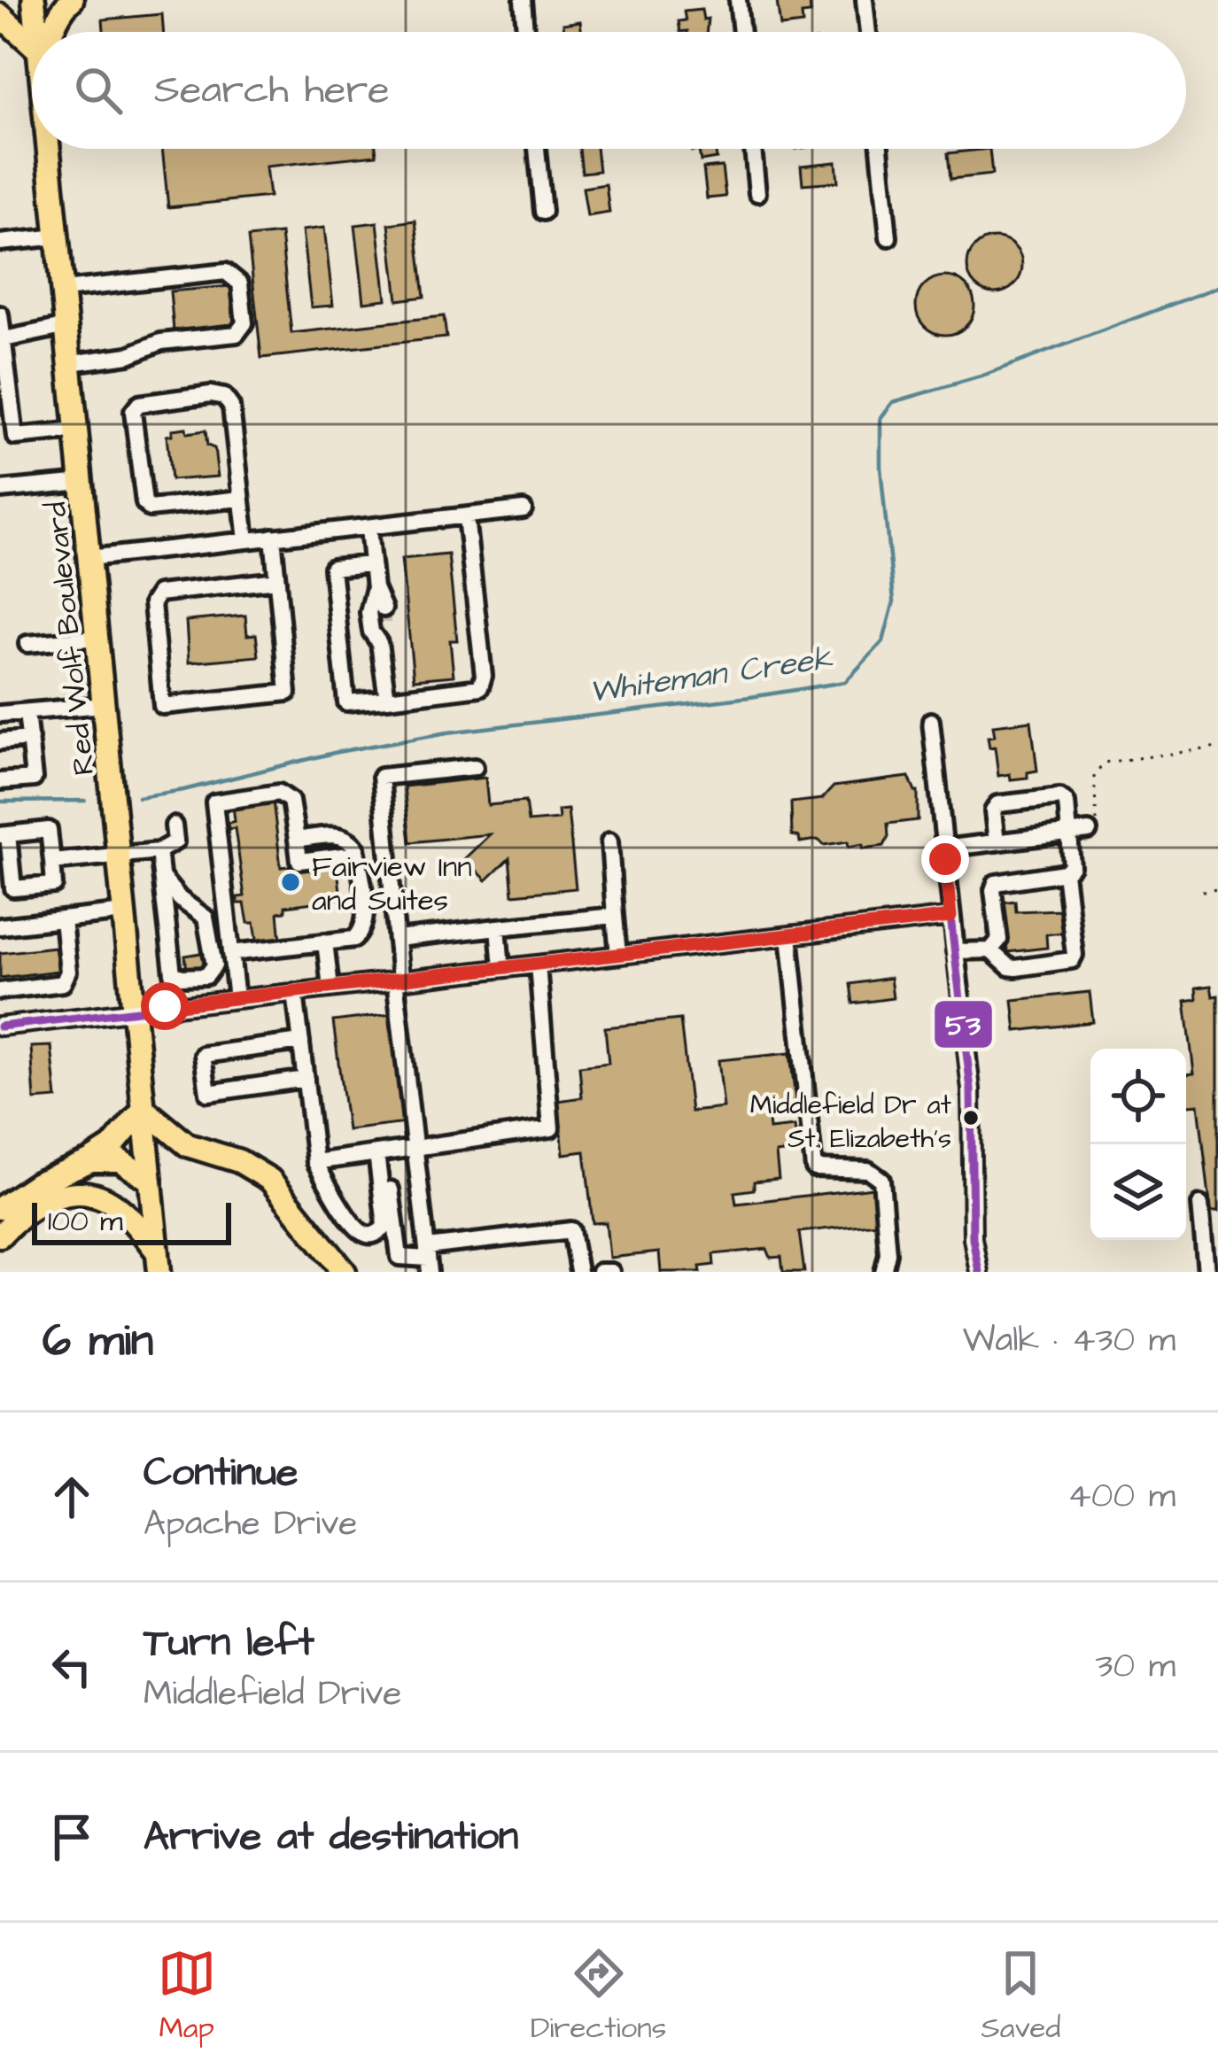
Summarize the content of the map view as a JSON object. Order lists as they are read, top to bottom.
{
  "streets": {
    "highway": ["Red Wolf Boulevard"]
  },
  "water": ["Whiteman Creek"],
  "places": ["Fairview Inn and Suites", "Middlefield Dr at St. Elizabeth's"],
  "lines": ["transit line 53"],
  "scale_bar": "100 m",
  "page": {
    "search": "Search here",
    "scale": "100 m",
    "heading": ["6 min", "Walk · 430 m"],
    "list": [
      ["Continue", "Apache Drive", "400 m"],
      ["Turn left", "Middlefield Drive", "30 m"],
      "Arrive at destination"
    ],
    "nav": ["Map", "Directions", "Saved"]
  }
}
